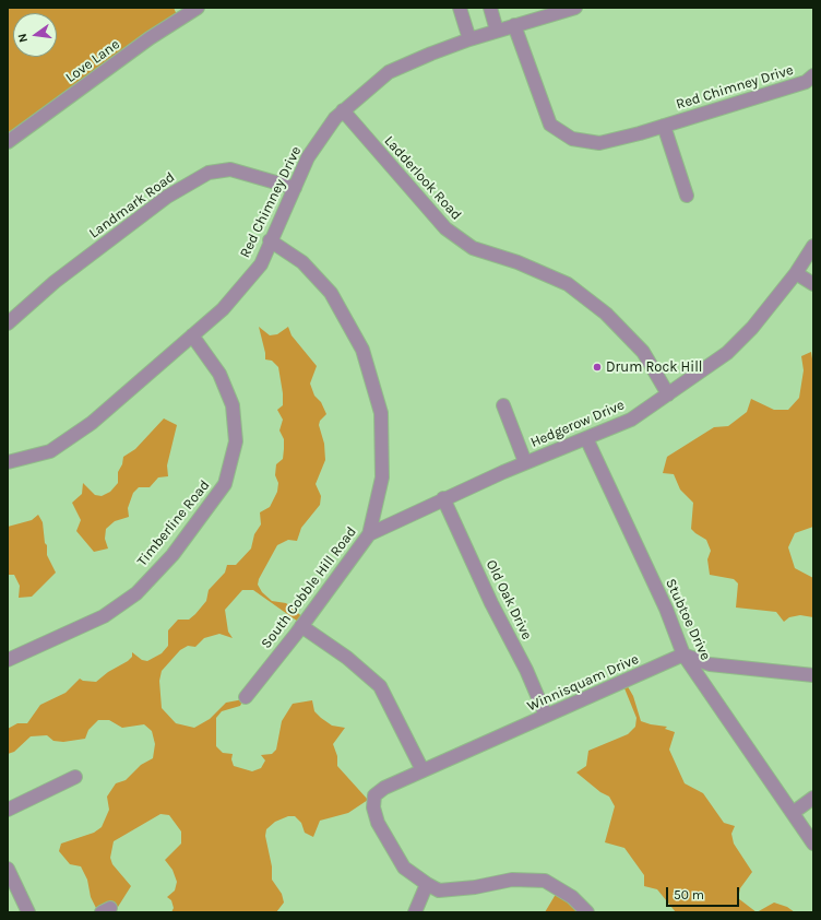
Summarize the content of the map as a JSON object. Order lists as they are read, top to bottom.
{
  "streets": {
    "street": [
      "Love Lane",
      "Red Chimney Drive",
      "Ladderlook Road",
      "Landmark Road",
      "Hedgerow Drive",
      "Timberline Road",
      "South Cobble Hill Road",
      "Old Oak Drive",
      "Stubtoe Drive",
      "Winnisquam Drive"
    ]
  },
  "crossings": [
    ["Red Chimney Drive", "Ladderlook Road"],
    ["Red Chimney Drive", "Landmark Road"],
    ["Red Chimney Drive", "Timberline Road"],
    ["Red Chimney Drive", "South Cobble Hill Road"],
    ["Ladderlook Road", "Hedgerow Drive"],
    ["Hedgerow Drive", "South Cobble Hill Road"],
    ["Hedgerow Drive", "Old Oak Drive"],
    ["Hedgerow Drive", "Stubtoe Drive"],
    ["Old Oak Drive", "Winnisquam Drive"],
    ["Stubtoe Drive", "Winnisquam Drive"]
  ],
  "places": ["Drum Rock Hill"],
  "scale_bar": "50 m",
  "north": "left"
}
